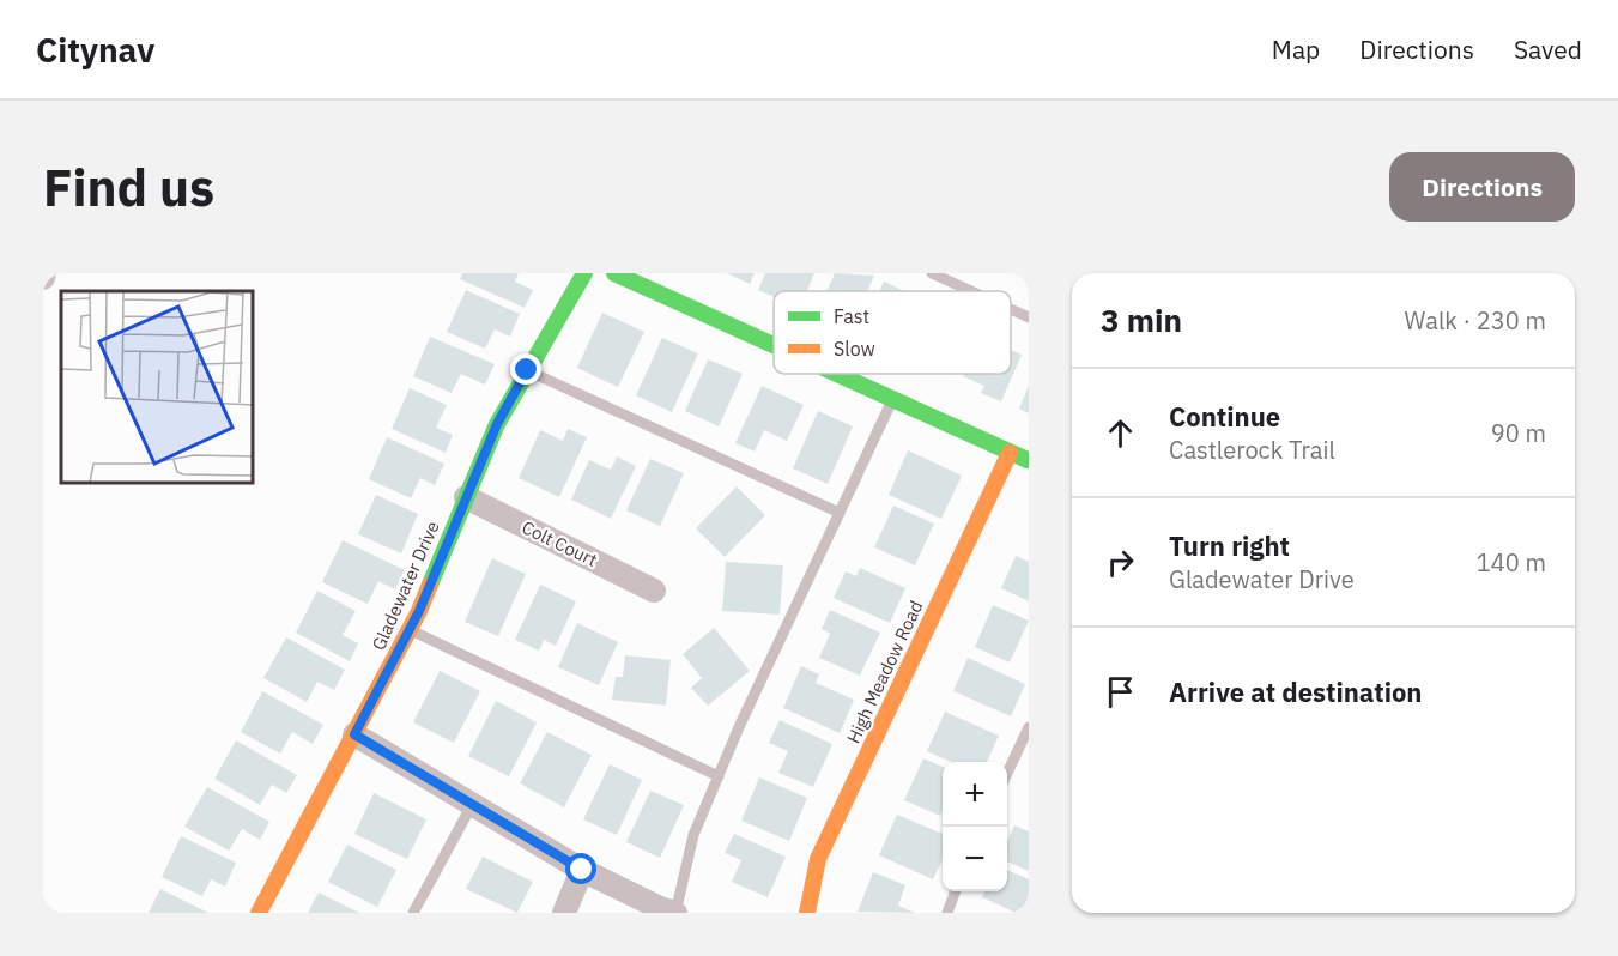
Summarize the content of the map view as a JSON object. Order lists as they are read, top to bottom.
{
  "streets": {
    "street": ["Colt Court", "Gladewater Drive", "High Meadow Road"]
  },
  "crossings": [
    ["Colt Court", "Gladewater Drive"]
  ],
  "legend": ["Fast", "Slow"],
  "page": {
    "header": "Citynav",
    "nav": ["Map", "Directions", "Saved"],
    "buttons": "Directions",
    "title": "Find us",
    "heading": ["3 min", "Walk · 230 m"],
    "list": [
      ["Continue", "Castlerock Trail", "90 m"],
      ["Turn right", "Gladewater Drive", "140 m"],
      "Arrive at destination"
    ],
    "map_buttons": ["+", "−"]
  }
}
